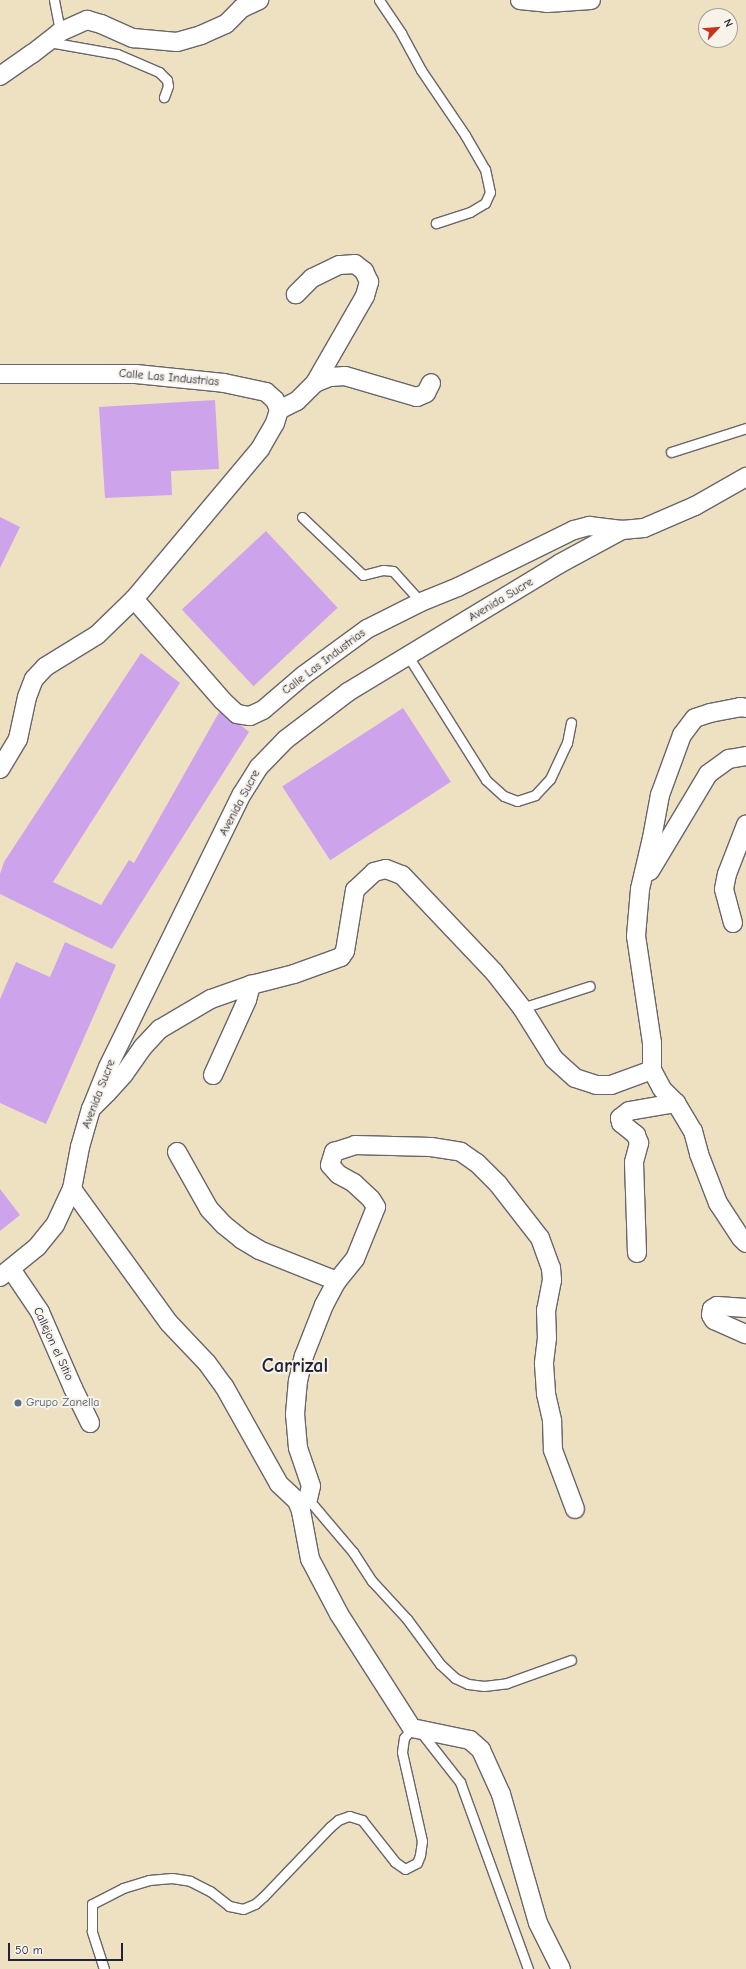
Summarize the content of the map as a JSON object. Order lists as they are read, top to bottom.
{
  "streets": {
    "street": ["Calle Las Industrias", "Avenida Sucre", "Callejon el Sitio"]
  },
  "crossings": [
    ["Calle Las Industrias", "Avenida Sucre"],
    ["Avenida Sucre", "Callejon el Sitio"]
  ],
  "districts": ["Carrizal"],
  "places": ["Grupo Zanella"],
  "scale_bar": "50 m",
  "north": "top right"
}
